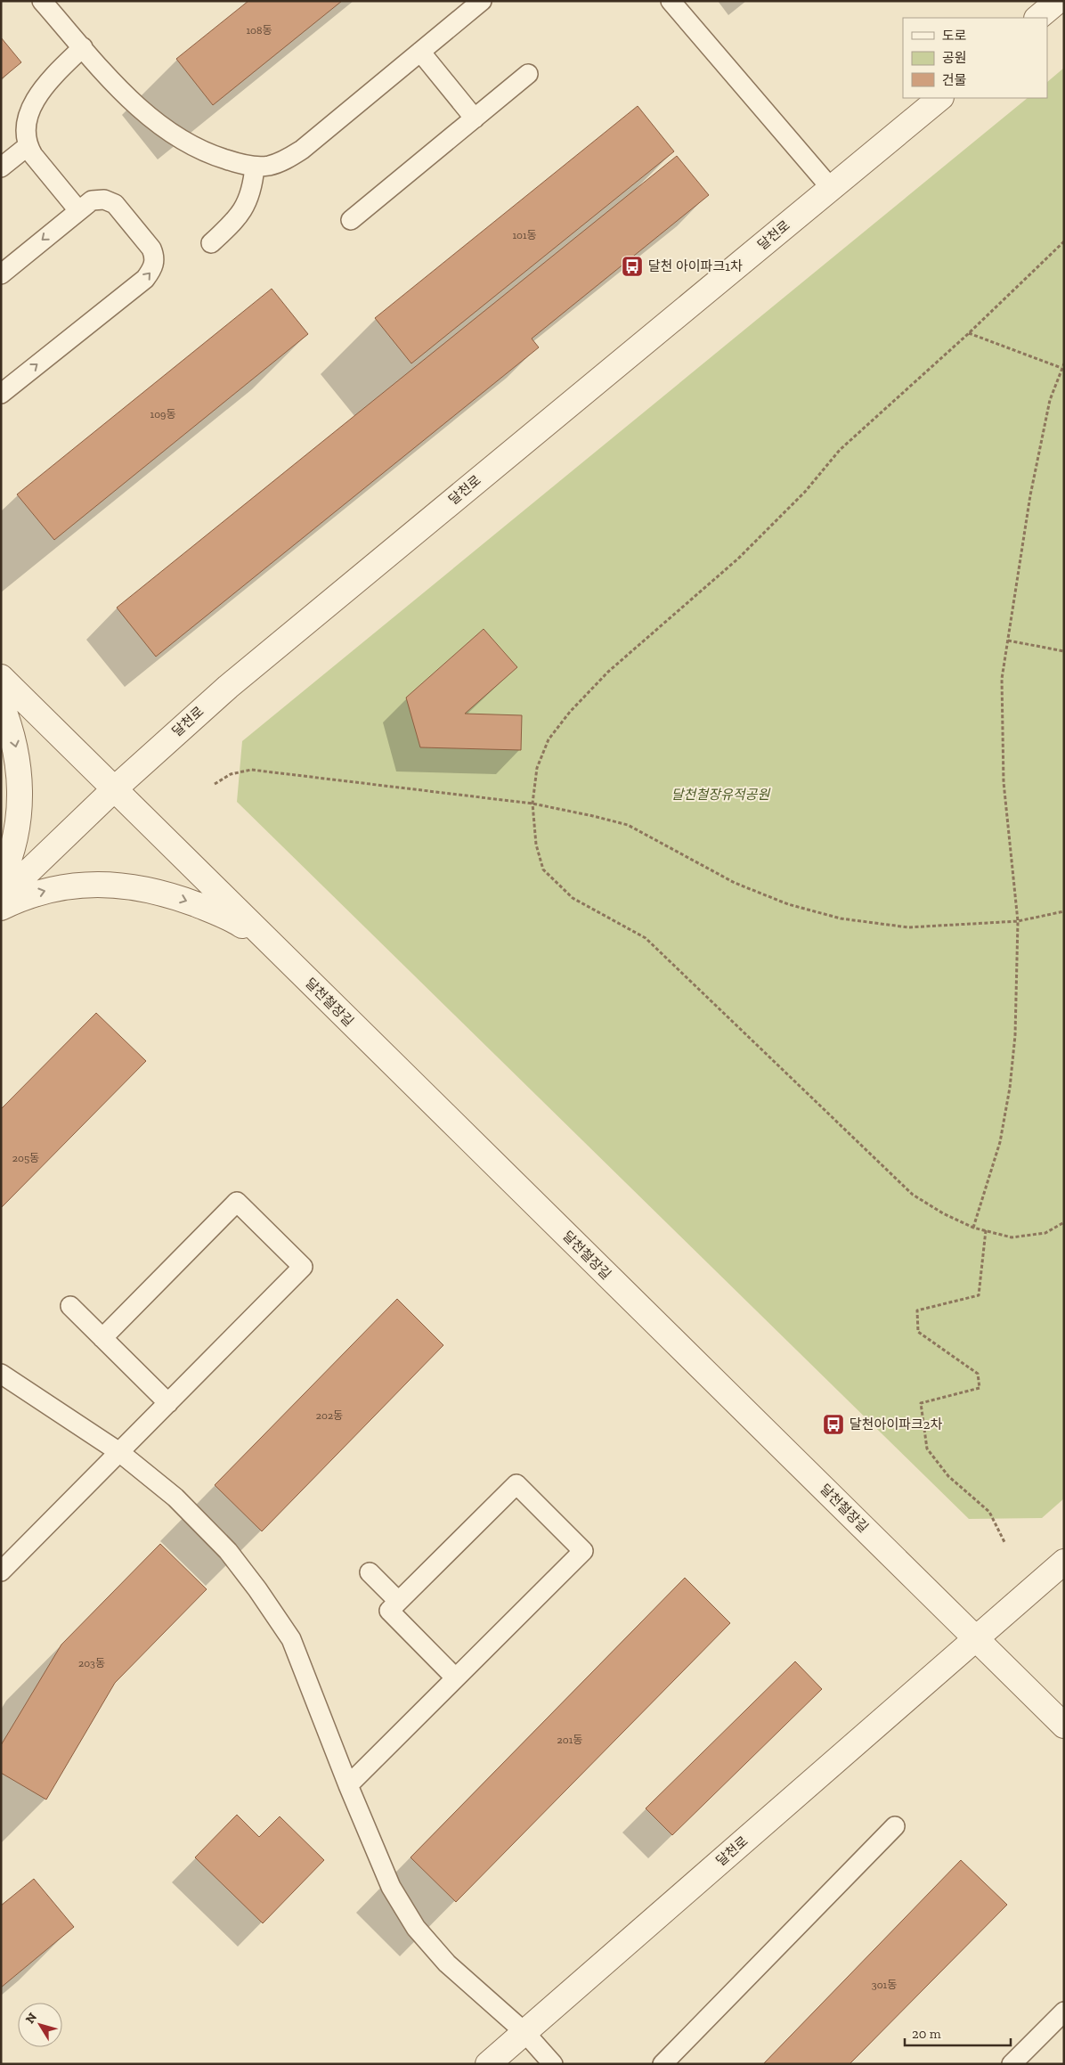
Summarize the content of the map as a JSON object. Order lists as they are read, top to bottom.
{
  "streets": {
    "street": ["달천로", "달천철장길"]
  },
  "crossings": [
    ["달천로", "달천철장길"]
  ],
  "parks": ["달천철장유적공원"],
  "places": {
    "bus stop": ["달천 아이파크1차", "달천아이파크2차"]
  },
  "house_numbers": [
    "108동",
    "101동",
    "109동",
    "205동",
    "202동",
    "203동",
    "201동",
    "301동"
  ],
  "legend": ["도로", "공원", "건물"],
  "scale_bar": "20 m",
  "north": "top left"
}
